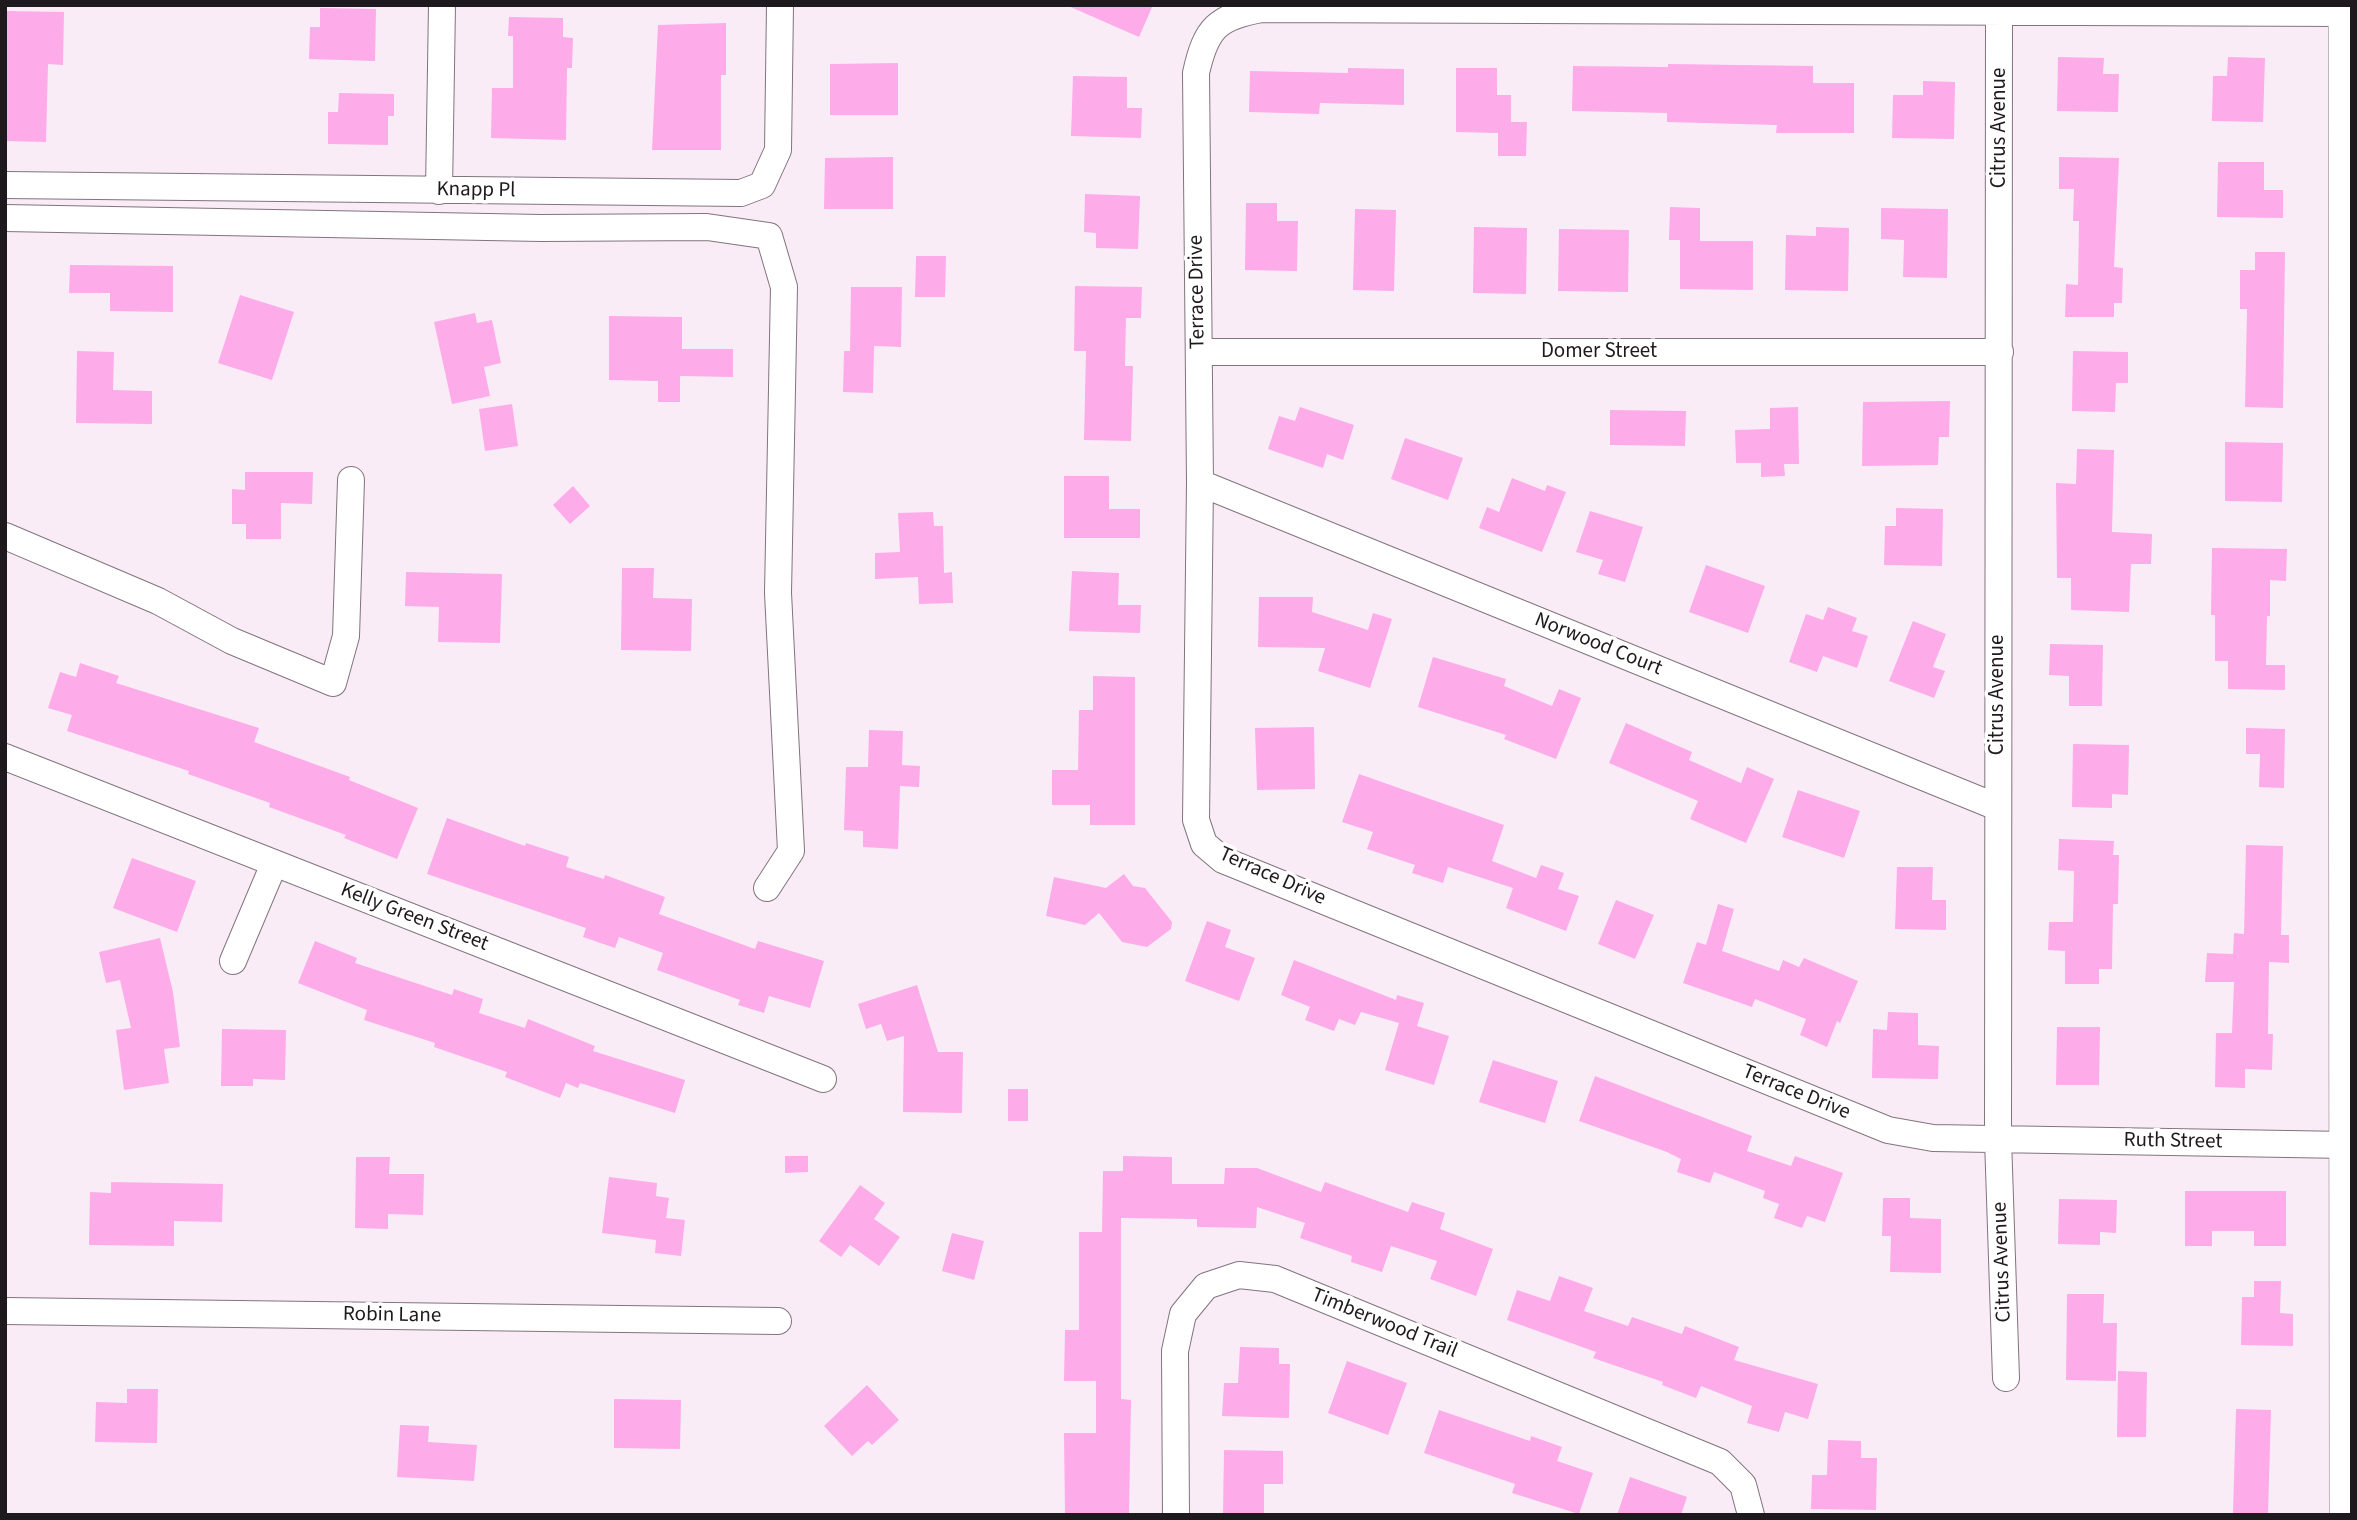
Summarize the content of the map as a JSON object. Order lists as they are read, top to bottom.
{
  "streets": {
    "street": [
      "Citrus Avenue",
      "Knapp Pl",
      "Terrace Drive",
      "Domer Street",
      "Norwood Court",
      "Kelly Green Street",
      "Ruth Street",
      "Robin Lane",
      "Timberwood Trail"
    ]
  },
  "crossings": [
    ["Citrus Avenue", "Terrace Drive"],
    ["Citrus Avenue", "Domer Street"],
    ["Citrus Avenue", "Norwood Court"],
    ["Citrus Avenue", "Ruth Street"],
    ["Terrace Drive", "Domer Street"],
    ["Terrace Drive", "Norwood Court"],
    ["Terrace Drive", "Ruth Street"]
  ]
}
